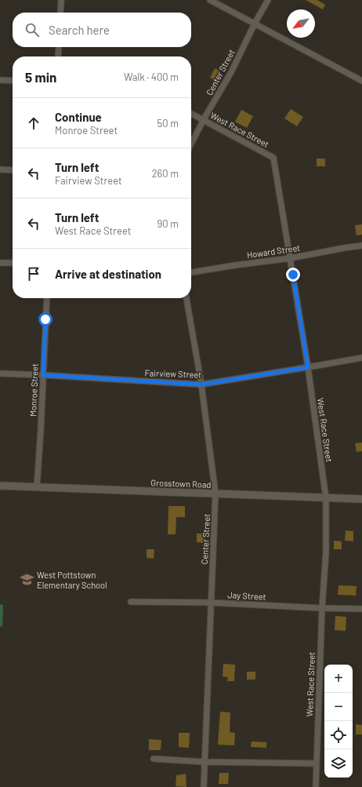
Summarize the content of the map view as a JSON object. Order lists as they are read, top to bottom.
{
  "streets": {
    "street": [
      "Center Street",
      "West Race Street",
      "Howard Street",
      "Fairview Street",
      "Monroe Street",
      "Grosstown Road",
      "Jay Street"
    ]
  },
  "crossings": [
    ["Center Street", "West Race Street"],
    ["Center Street", "Fairview Street"],
    ["Center Street", "Grosstown Road"],
    ["Center Street", "Jay Street"],
    ["West Race Street", "Howard Street"],
    ["West Race Street", "Fairview Street"],
    ["West Race Street", "Grosstown Road"],
    ["West Race Street", "Jay Street"],
    ["Fairview Street", "Monroe Street"],
    ["Monroe Street", "Grosstown Road"]
  ],
  "places": {
    "school or university": ["West Pottstown Elementary School"]
  },
  "north": "bottom left",
  "page": {
    "search": "Search here",
    "heading": ["5 min", "Walk · 400 m"],
    "list": [
      ["Continue", "Monroe Street", "50 m"],
      ["Turn left", "Fairview Street", "260 m"],
      ["Turn left", "West Race Street", "90 m"],
      "Arrive at destination"
    ],
    "map_buttons": ["+", "−"]
  }
}
